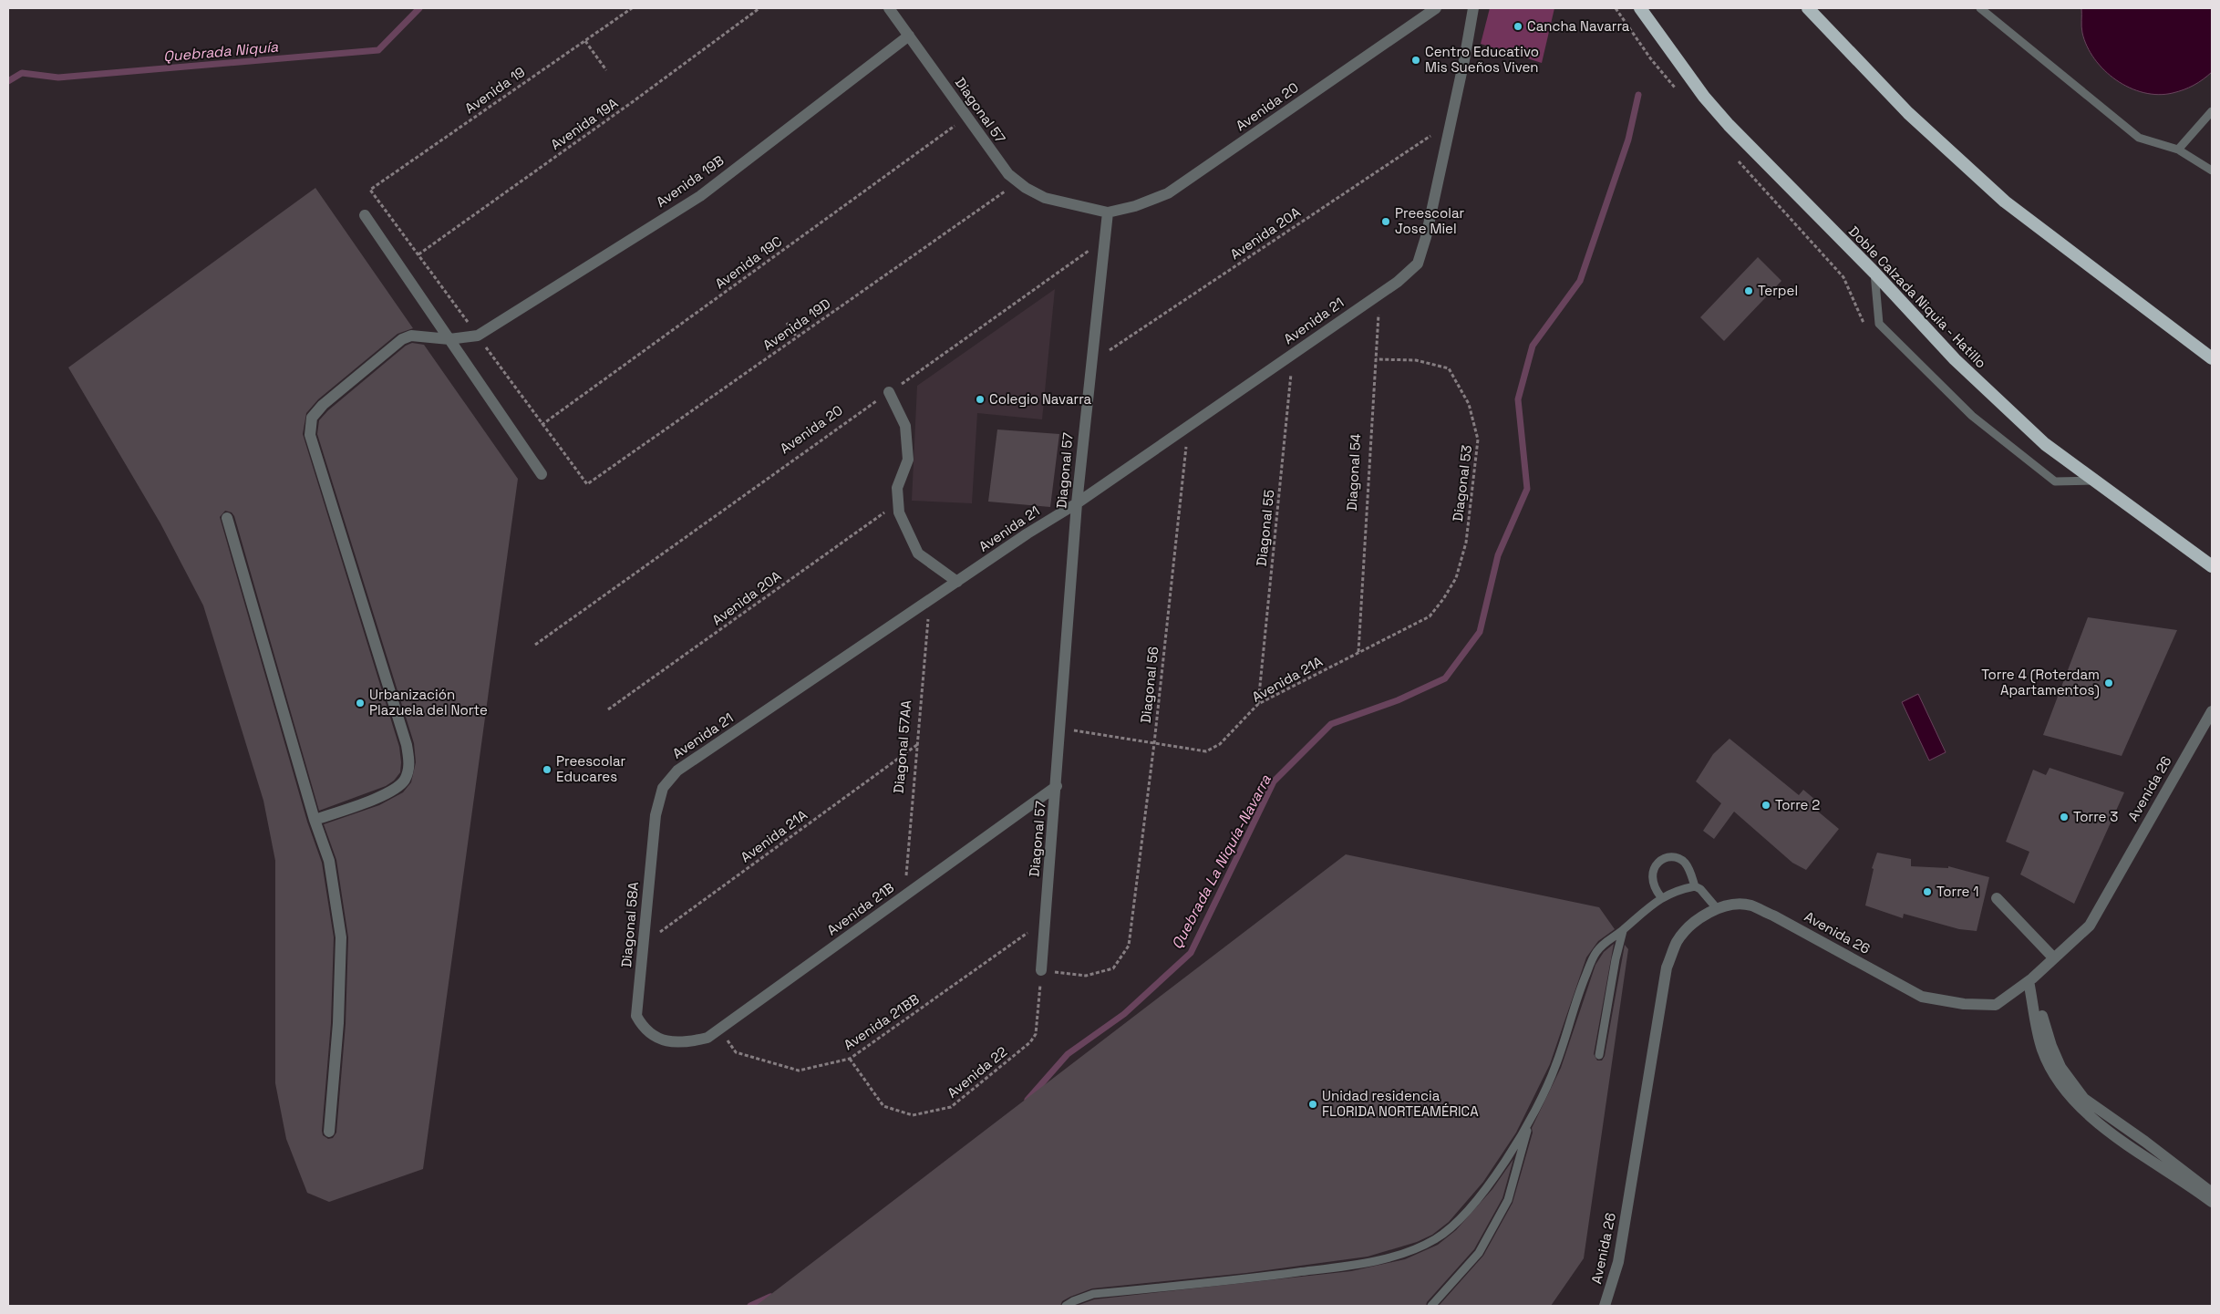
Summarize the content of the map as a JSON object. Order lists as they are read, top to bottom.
{
  "streets": {
    "highway": ["Doble Calzada Niquia - Hatillo"],
    "street": [
      "Avenida 20",
      "Diagonal 57",
      "Avenida 19B",
      "Avenida 21",
      "Avenida 26",
      "Avenida 21B",
      "Diagonal 58A"
    ],
    "path": [
      "Avenida 19",
      "Avenida 19A",
      "Avenida 20A",
      "Avenida 19C",
      "Avenida 19D",
      "Diagonal 54",
      "Diagonal 53",
      "Diagonal 55",
      "Avenida 21A",
      "Diagonal 56",
      "Diagonal 57AA",
      "Avenida 21BB",
      "Avenida 22"
    ]
  },
  "crossings": [
    ["Avenida 20", "Diagonal 57"],
    ["Diagonal 57", "Avenida 19B"],
    ["Diagonal 57", "Avenida 20A"],
    ["Diagonal 57", "Avenida 19C"],
    ["Diagonal 57", "Avenida 21"],
    ["Diagonal 57", "Avenida 19D"],
    ["Diagonal 57", "Avenida 21A"],
    ["Diagonal 57", "Diagonal 56"],
    ["Diagonal 57", "Avenida 21B"],
    ["Diagonal 57", "Avenida 21BB"],
    ["Diagonal 57", "Avenida 22"],
    ["Avenida 20A", "Avenida 21"],
    ["Avenida 21", "Diagonal 54"],
    ["Avenida 21", "Diagonal 55"],
    ["Avenida 21", "Diagonal 56"],
    ["Avenida 21", "Diagonal 57AA"],
    ["Avenida 21", "Diagonal 58A"],
    ["Diagonal 54", "Diagonal 53"],
    ["Diagonal 54", "Avenida 21A"],
    ["Diagonal 53", "Avenida 21A"],
    ["Diagonal 55", "Avenida 21A"],
    ["Avenida 21A", "Diagonal 56"],
    ["Avenida 21A", "Diagonal 57AA"],
    ["Avenida 21A", "Diagonal 58A"],
    ["Diagonal 56", "Avenida 22"],
    ["Diagonal 57AA", "Avenida 21B"],
    ["Avenida 21B", "Diagonal 58A"],
    ["Avenida 21B", "Avenida 21BB"],
    ["Avenida 21BB", "Avenida 22"]
  ],
  "water": ["Quebrada Niquía", "Quebrada La Niquía-Navarra"],
  "places": [
    "Cancha Navarra",
    "Centro Educativo Mis Sueños Viven",
    "Preescolar Jose Miel",
    "Terpel",
    "Colegio Navarra",
    "Torre 4 (Roterdam Apartamentos)",
    "Urbanización Plazuela del Norte",
    "Preescolar Educares",
    "Torre 2",
    "Torre 3",
    "Torre 1",
    "Unidad residencia FLORIDA NORTEAMÉRICA"
  ]
}
